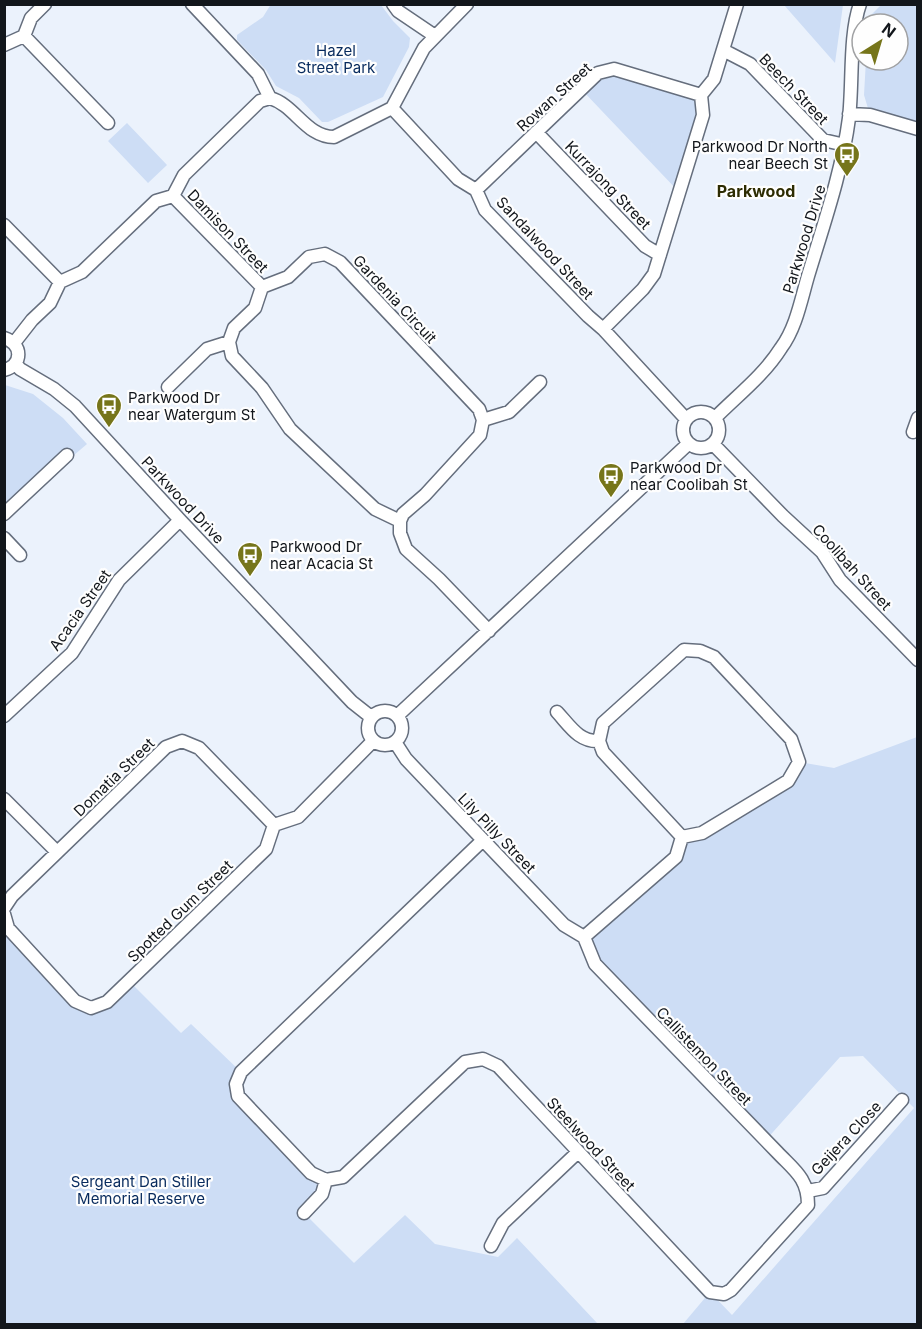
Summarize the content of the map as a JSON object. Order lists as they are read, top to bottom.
{
  "streets": {
    "street": [
      "Beech Street",
      "Rowan Street",
      "Kurrajong Street",
      "Damison Street",
      "Parkwood Drive",
      "Sandalwood Street",
      "Gardenia Circuit",
      "Coolibah Street",
      "Acacia Street",
      "Domatia Street",
      "Lily Pilly Street",
      "Spotted Gum Street",
      "Callistemon Street",
      "Geijera Close",
      "Steelwood Street"
    ]
  },
  "crossings": [
    ["Beech Street", "Parkwood Drive"],
    ["Rowan Street", "Kurrajong Street"],
    ["Rowan Street", "Sandalwood Street"],
    ["Damison Street", "Gardenia Circuit"],
    ["Parkwood Drive", "Sandalwood Street"],
    ["Parkwood Drive", "Coolibah Street"],
    ["Parkwood Drive", "Acacia Street"],
    ["Parkwood Drive", "Lily Pilly Street"],
    ["Sandalwood Street", "Coolibah Street"],
    ["Domatia Street", "Spotted Gum Street"],
    ["Lily Pilly Street", "Callistemon Street"],
    ["Callistemon Street", "Geijera Close"],
    ["Callistemon Street", "Steelwood Street"],
    ["Geijera Close", "Steelwood Street"]
  ],
  "districts": ["Parkwood"],
  "parks": ["Hazel Street Park", "Sergeant Dan Stiller Memorial Reserve"],
  "places": {
    "bus stop": [
      "Parkwood Dr North near Beech St",
      "Parkwood Dr near Watergum St",
      "Parkwood Dr near Coolibah St",
      "Parkwood Dr near Acacia St"
    ]
  },
  "north": "top right"
}
